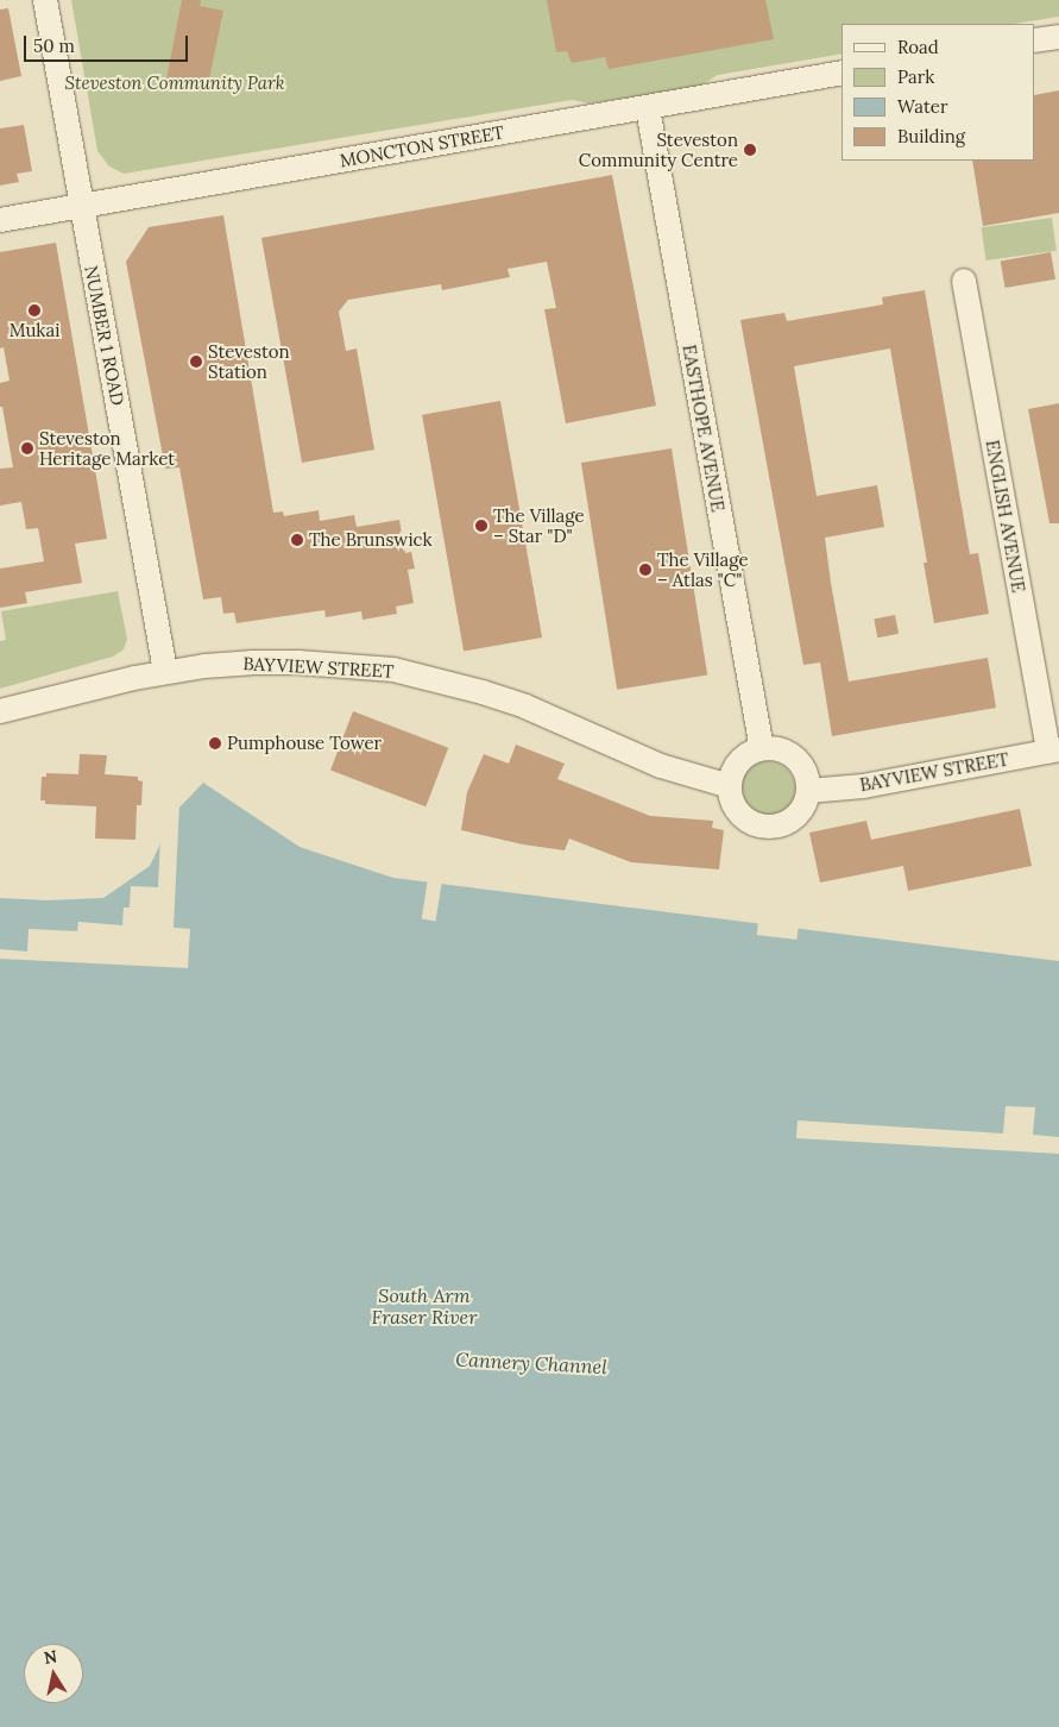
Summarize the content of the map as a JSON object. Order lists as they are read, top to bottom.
{
  "streets": {
    "street": [
      "MONCTON STREET",
      "NUMBER 1 ROAD",
      "EASTHOPE AVENUE",
      "ENGLISH AVENUE",
      "BAYVIEW STREET"
    ]
  },
  "crossings": [
    ["MONCTON STREET", "NUMBER 1 ROAD"],
    ["MONCTON STREET", "EASTHOPE AVENUE"],
    ["NUMBER 1 ROAD", "BAYVIEW STREET"],
    ["EASTHOPE AVENUE", "BAYVIEW STREET"],
    ["ENGLISH AVENUE", "BAYVIEW STREET"]
  ],
  "water": ["South Arm Fraser River", "Cannery Channel"],
  "parks": ["Steveston Community Park"],
  "places": [
    "Steveston Community Centre",
    "Mukai",
    "Steveston Station",
    "Steveston Heritage Market",
    "The Village – Star \"D\"",
    "The Brunswick",
    "The Village – Atlas \"C\"",
    "Pumphouse Tower"
  ],
  "legend": [
    "Road",
    "Park",
    "Water",
    "Building"
  ],
  "scale_bar": "50 m",
  "north": "top"
}
